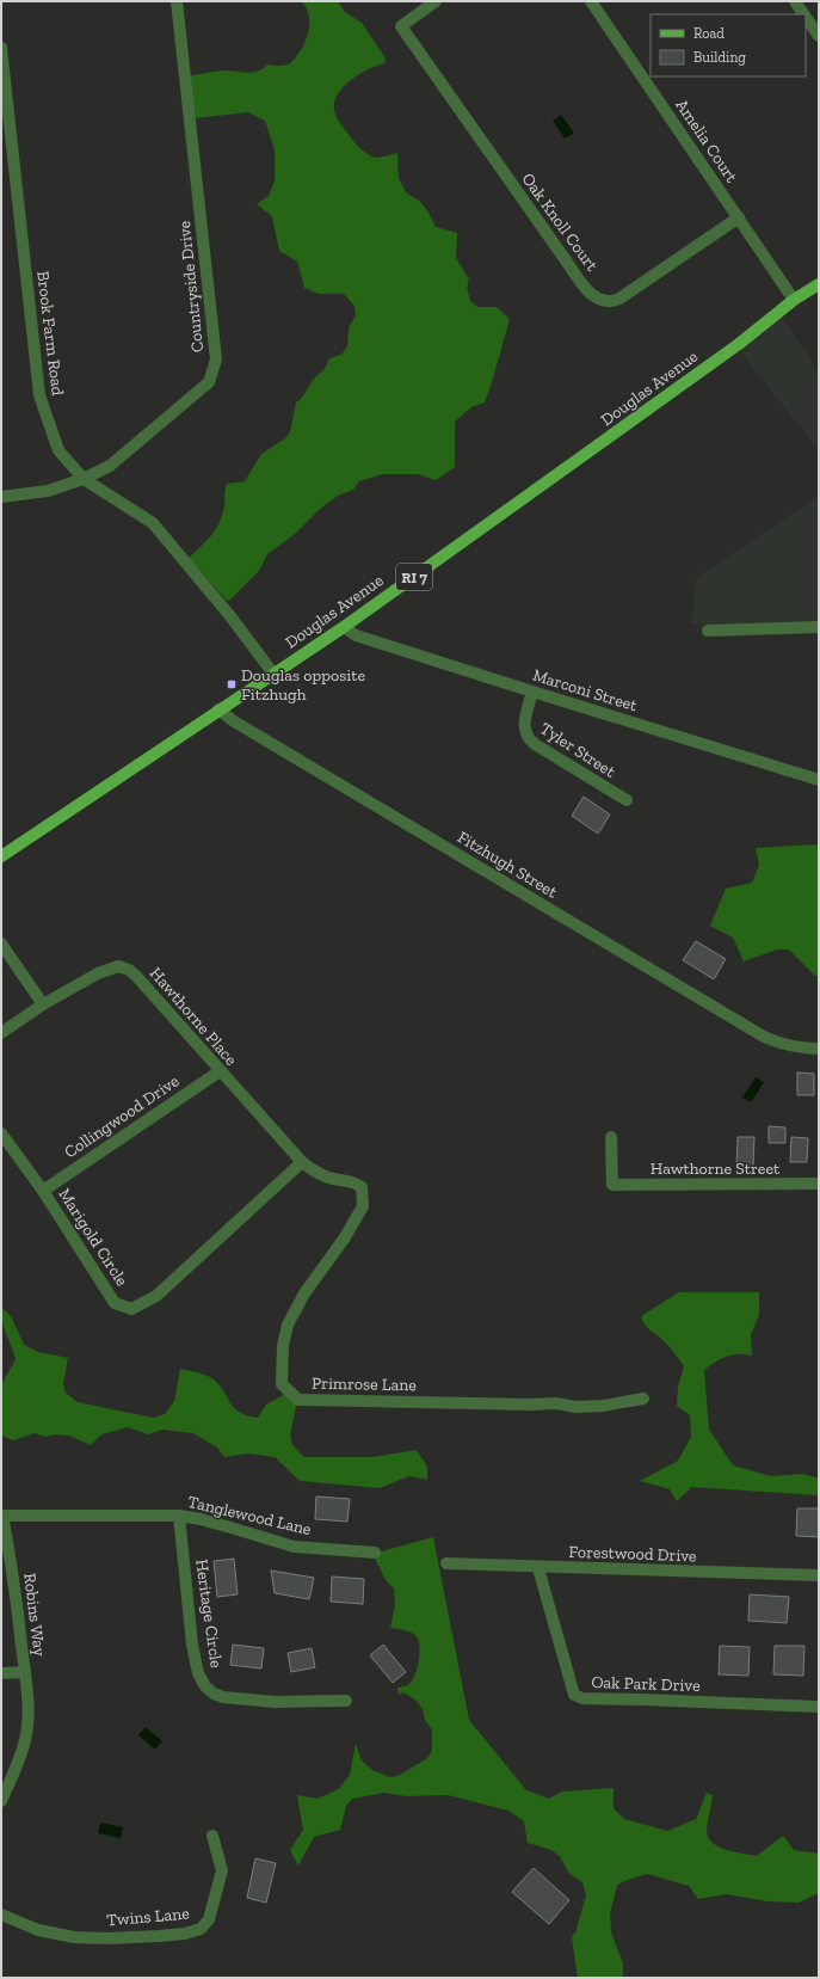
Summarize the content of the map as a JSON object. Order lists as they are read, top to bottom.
{
  "streets": {
    "main road": ["Douglas Avenue", "RI 7"],
    "street": [
      "Amelia Court",
      "Oak Knoll Court",
      "Countryside Drive",
      "Brook Farm Road",
      "Marconi Street",
      "Tyler Street",
      "Fitzhugh Street",
      "Hawthorne Place",
      "Collingwood Drive",
      "Hawthorne Street",
      "Marigold Circle",
      "Primrose Lane",
      "Tanglewood Lane",
      "Forestwood Drive",
      "Heritage Circle",
      "Robins Way",
      "Oak Park Drive",
      "Twins Lane"
    ]
  },
  "crossings": [
    ["Amelia Court", "Oak Knoll Court"],
    ["Amelia Court", "Douglas Avenue"],
    ["Countryside Drive", "Brook Farm Road"],
    ["Brook Farm Road", "Douglas Avenue"],
    ["Douglas Avenue", "Marconi Street"],
    ["Douglas Avenue", "Fitzhugh Street"],
    ["Marconi Street", "Tyler Street"],
    ["Hawthorne Place", "Collingwood Drive"],
    ["Hawthorne Place", "Marigold Circle"],
    ["Hawthorne Place", "Primrose Lane"],
    ["Collingwood Drive", "Marigold Circle"],
    ["Tanglewood Lane", "Heritage Circle"],
    ["Tanglewood Lane", "Robins Way"],
    ["Forestwood Drive", "Oak Park Drive"]
  ],
  "places": {
    "transit": ["Douglas opposite Fitzhugh"]
  },
  "legend": ["Road", "Building"]
}
